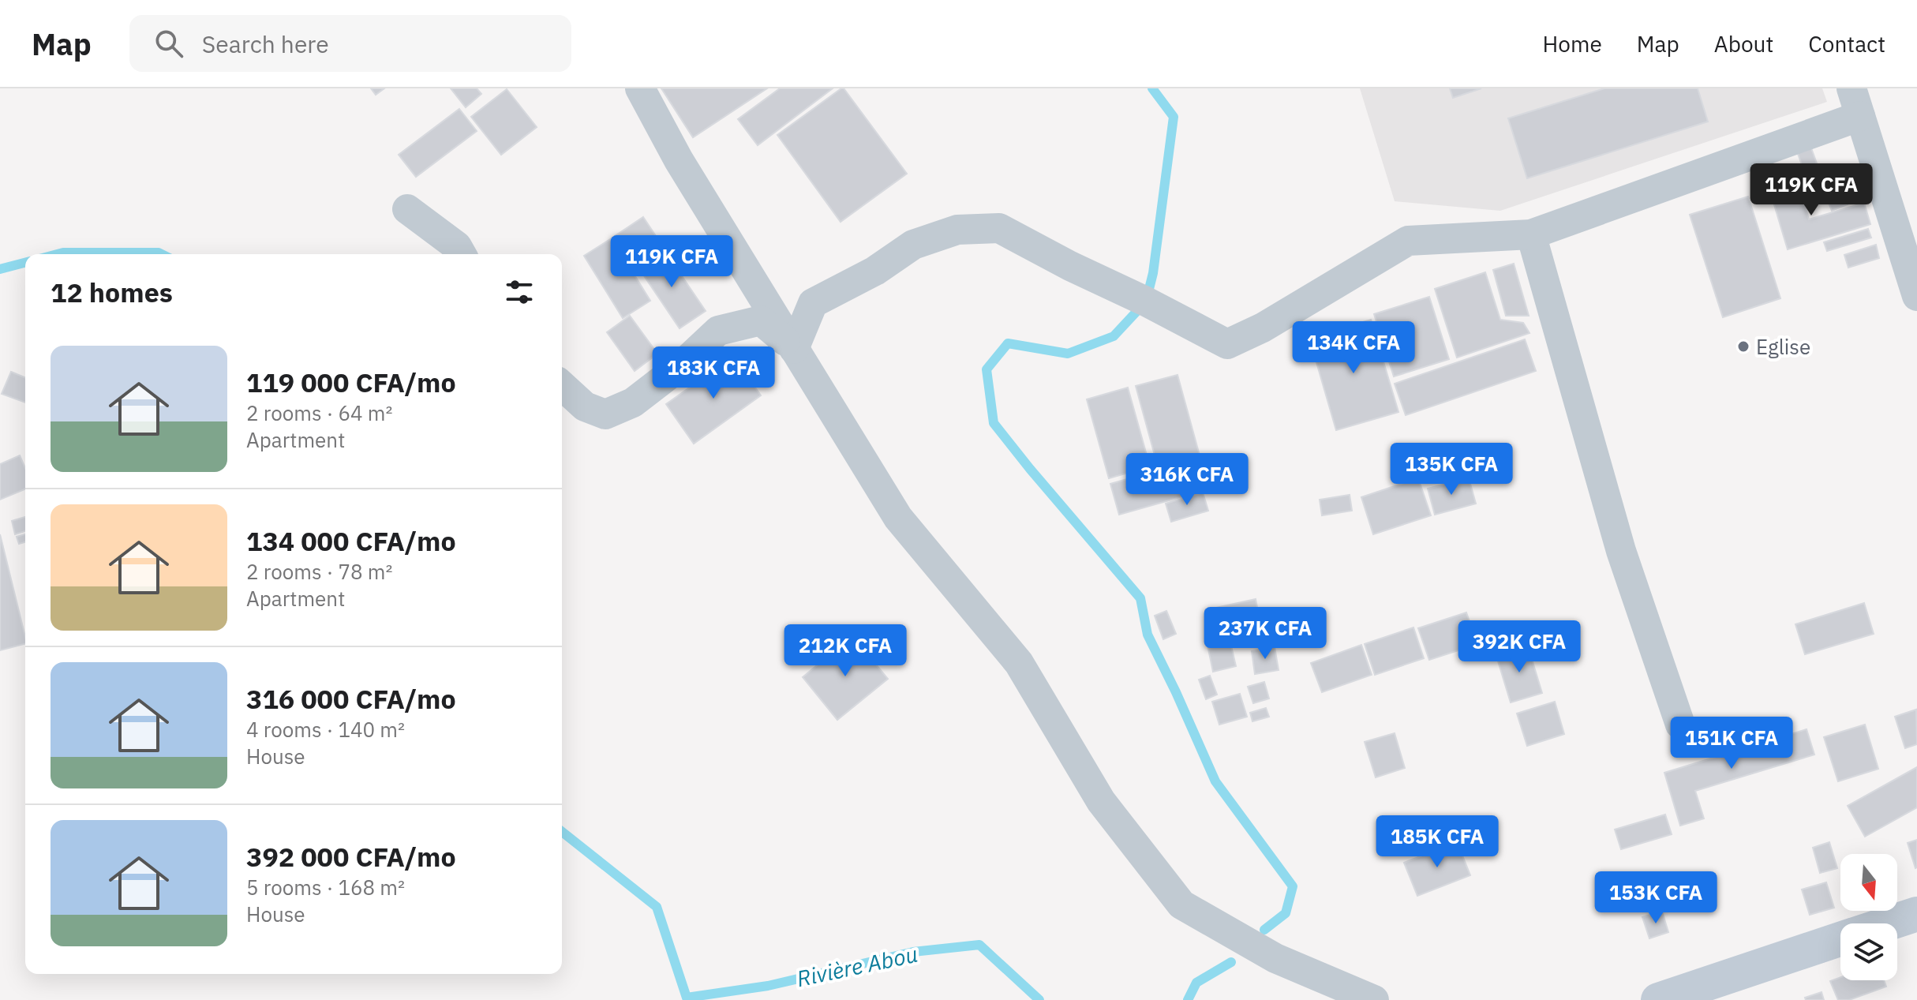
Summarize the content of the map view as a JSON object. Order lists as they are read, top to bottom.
{
  "water": ["Rivière Abou"],
  "places": ["Eglise"],
  "north": "bottom",
  "page": {
    "header": "Map",
    "search": "Search here",
    "nav": [
      "Home",
      "Map",
      "About",
      "Contact"
    ],
    "price": [
      "119K CFA",
      "119K CFA",
      "134K CFA",
      "183K CFA",
      "135K CFA",
      "316K CFA",
      "237K CFA",
      "392K CFA",
      "212K CFA",
      "151K CFA",
      "185K CFA",
      "153K CFA"
    ],
    "heading": "12 homes",
    "list": [
      {
        "name": "119 000 CFA/mo",
        "note": "2 rooms · 64 m² · Apartment"
      },
      {
        "name": "134 000 CFA/mo",
        "note": "2 rooms · 78 m² · Apartment"
      },
      {
        "name": "316 000 CFA/mo",
        "note": "4 rooms · 140 m² · House"
      },
      {
        "name": "392 000 CFA/mo",
        "note": "5 rooms · 168 m² · House"
      }
    ]
  }
}
